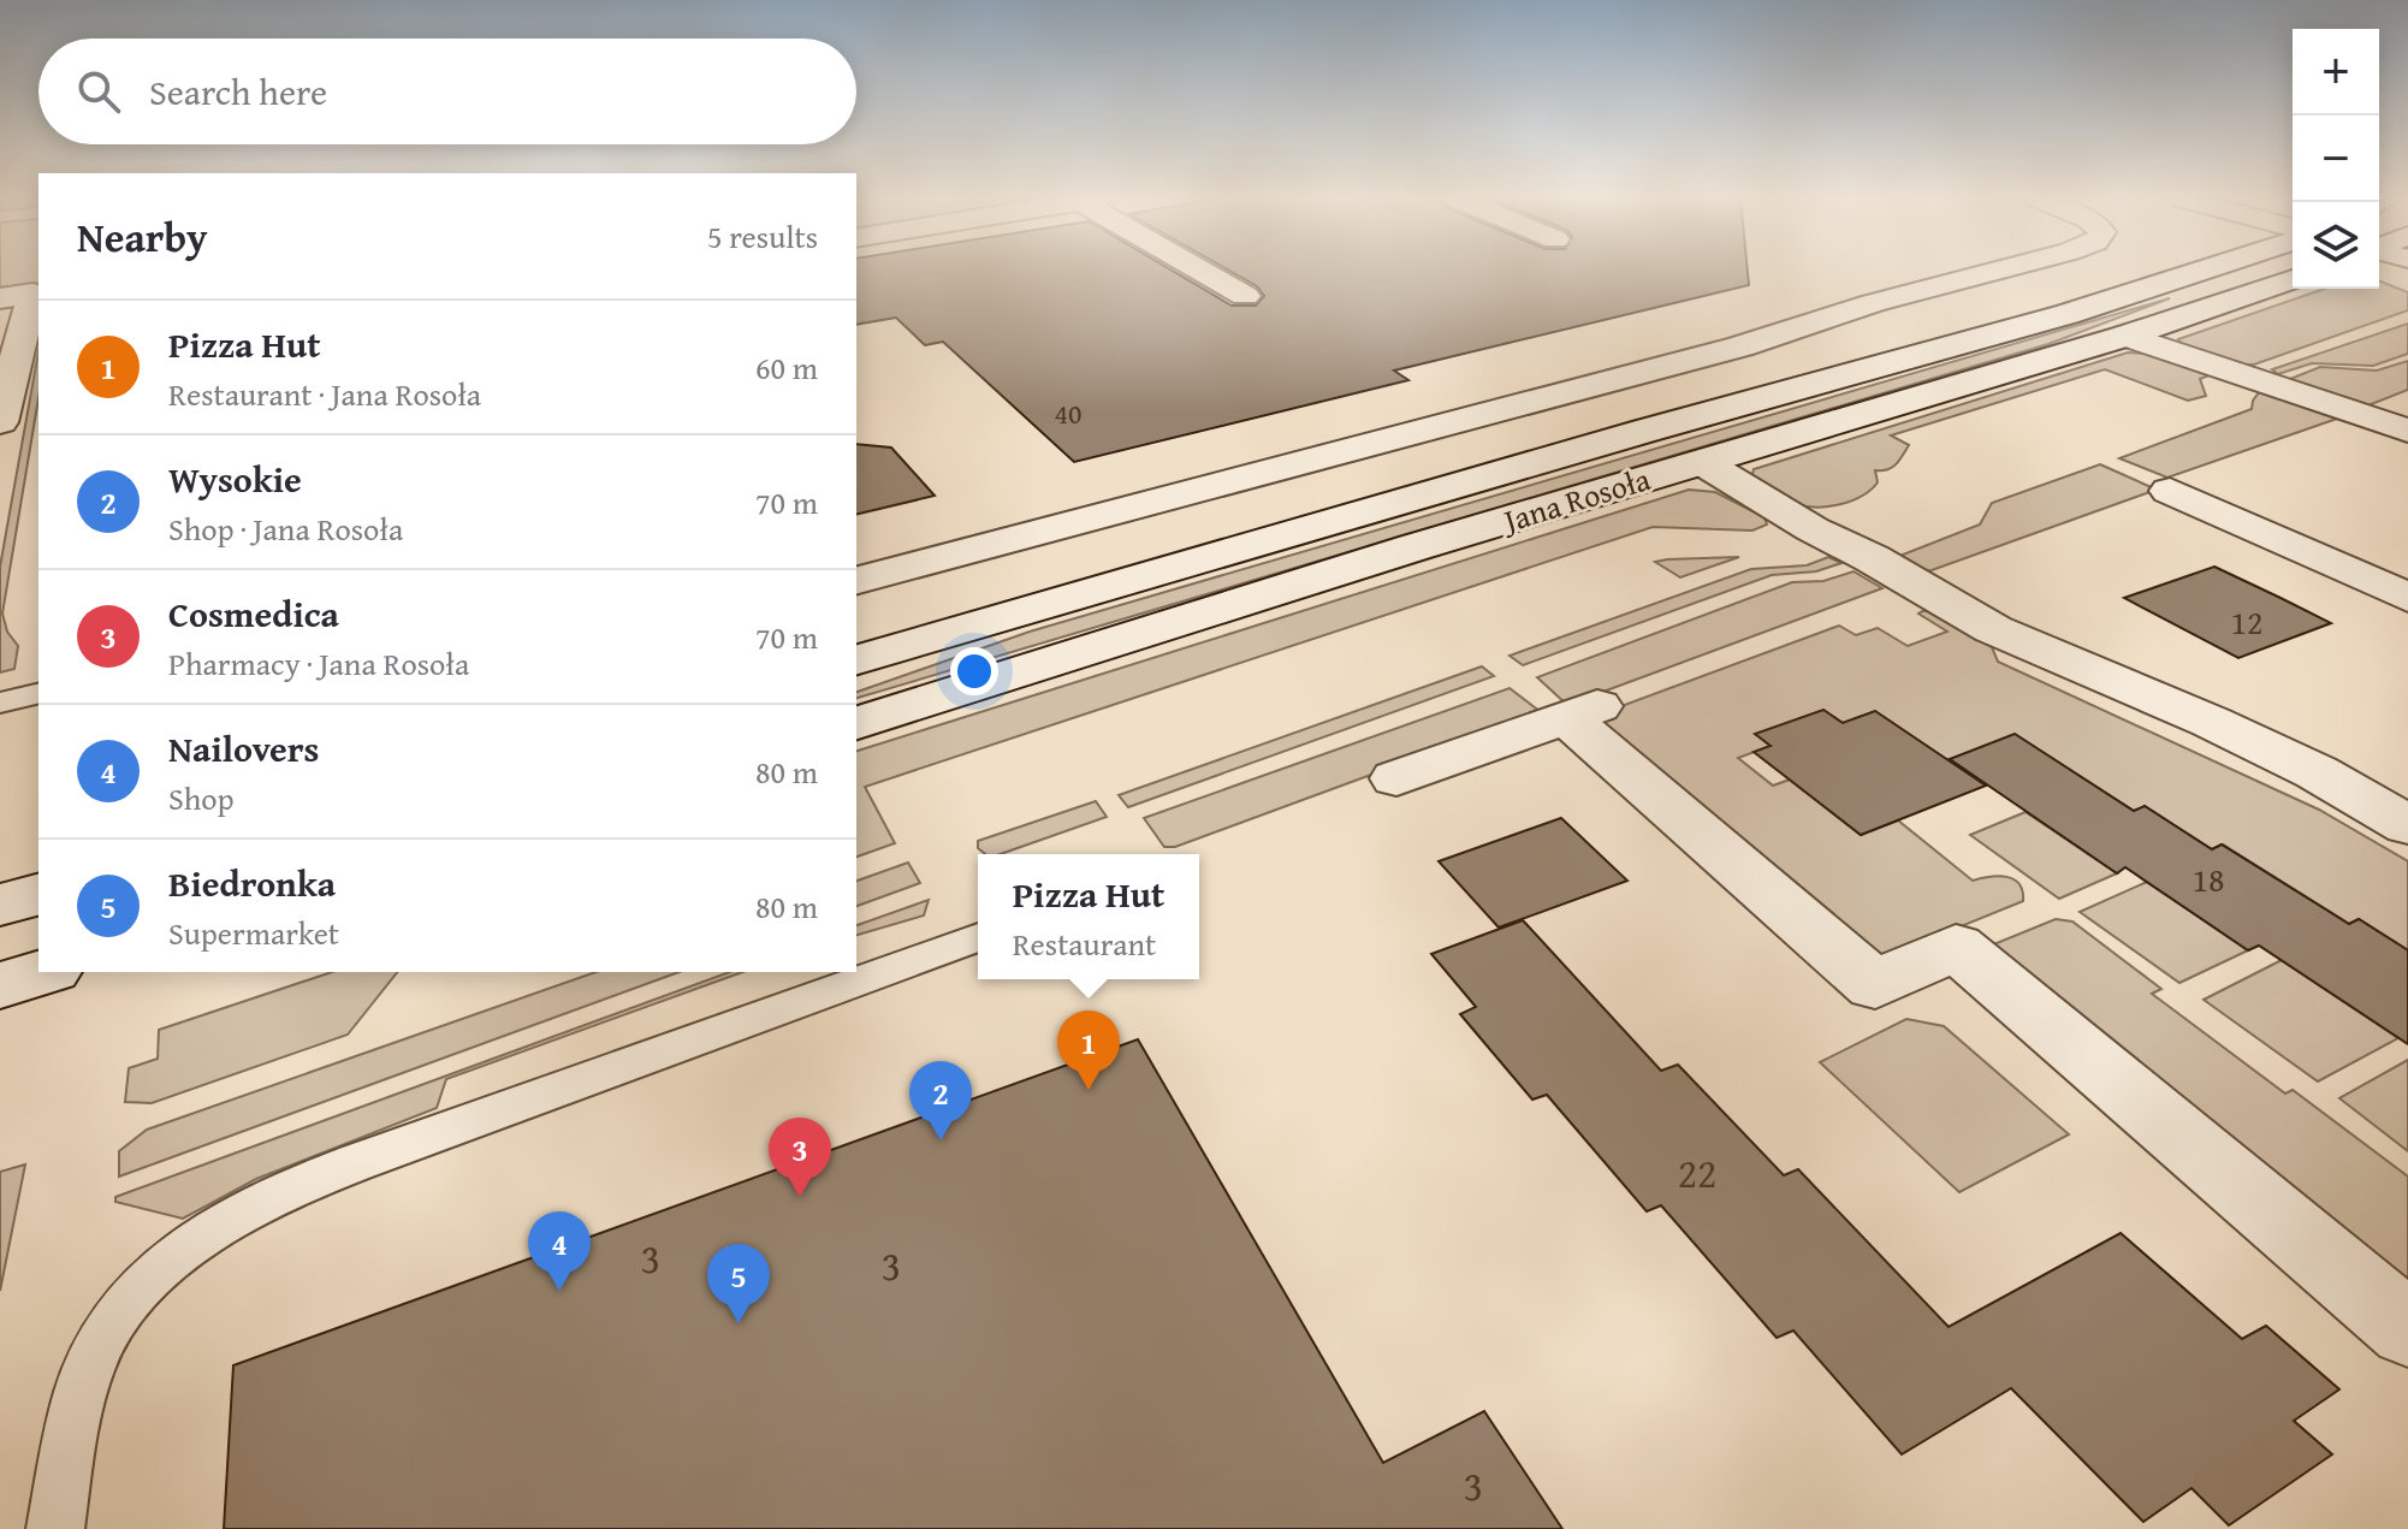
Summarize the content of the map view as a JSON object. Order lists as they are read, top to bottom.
{
  "streets": {
    "street": ["Jana Rosoła"]
  },
  "house_numbers": [
    "40",
    "12",
    "18",
    "22",
    "3",
    "3",
    "3"
  ],
  "page": {
    "map_buttons": ["+", "−"],
    "search": "Search here",
    "heading": ["Nearby", "5 results"],
    "list": [
      {
        "mark": "1",
        "name": "Pizza Hut",
        "note": "Restaurant · Jana Rosoła",
        "value": "60 m"
      },
      {
        "mark": "2",
        "name": "Wysokie",
        "note": "Shop · Jana Rosoła",
        "value": "70 m"
      },
      {
        "mark": "3",
        "name": "Cosmedica",
        "note": "Pharmacy · Jana Rosoła",
        "value": "70 m"
      },
      {
        "mark": "4",
        "name": "Nailovers",
        "note": "Shop",
        "value": "80 m"
      },
      {
        "mark": "5",
        "name": "Biedronka",
        "note": "Supermarket",
        "value": "80 m"
      }
    ],
    "popup": ["Pizza Hut", "Restaurant"],
    "pins": [
      "1",
      "2",
      "3",
      "4",
      "5"
    ]
  }
}
